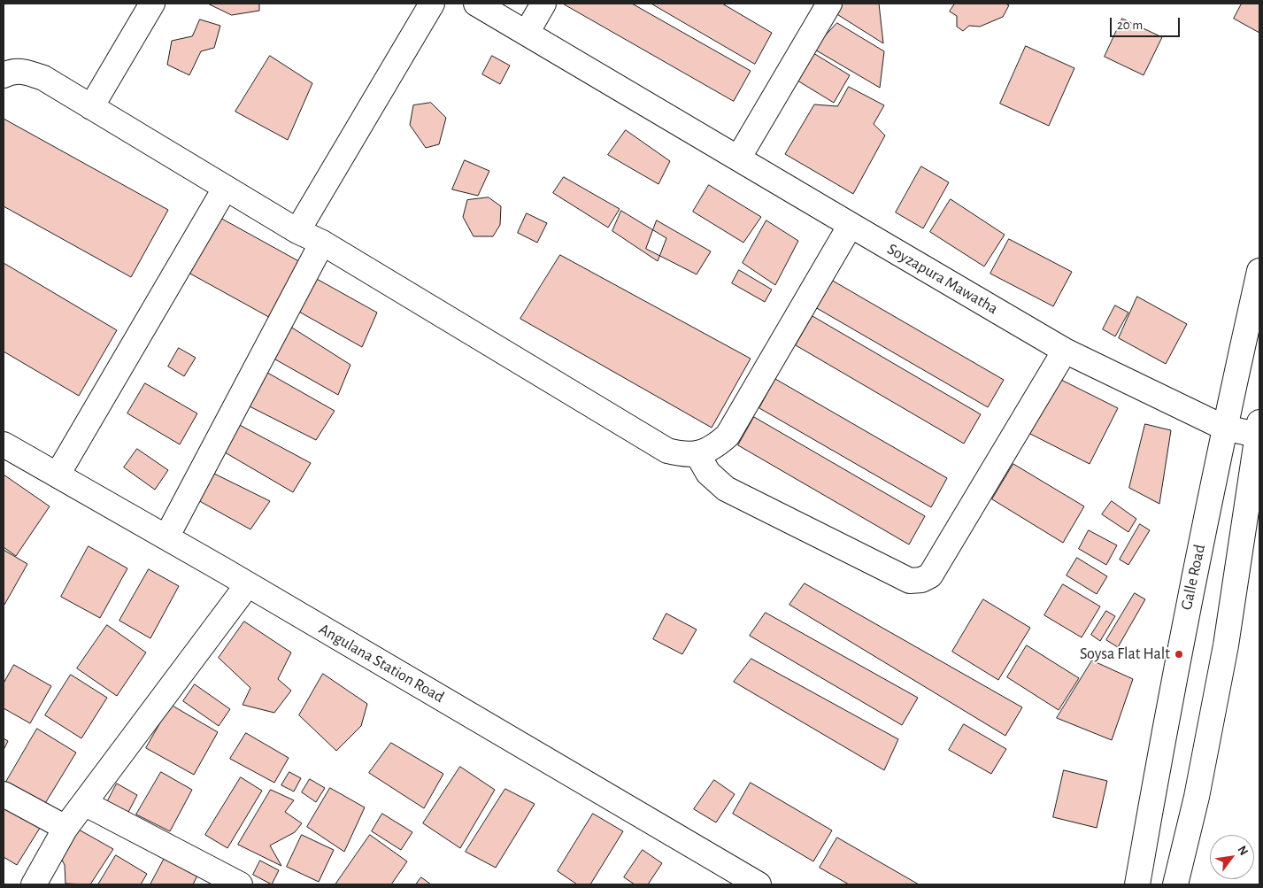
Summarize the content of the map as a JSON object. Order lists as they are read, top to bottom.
{
  "streets": {
    "main road": ["Soyzapura Mawatha", "Galle Road", "Angulana Station Road"]
  },
  "crossings": [
    ["Soyzapura Mawatha", "Galle Road"]
  ],
  "places": ["Soysa Flat Halt"],
  "scale_bar": "20 m",
  "north": "top right"
}
